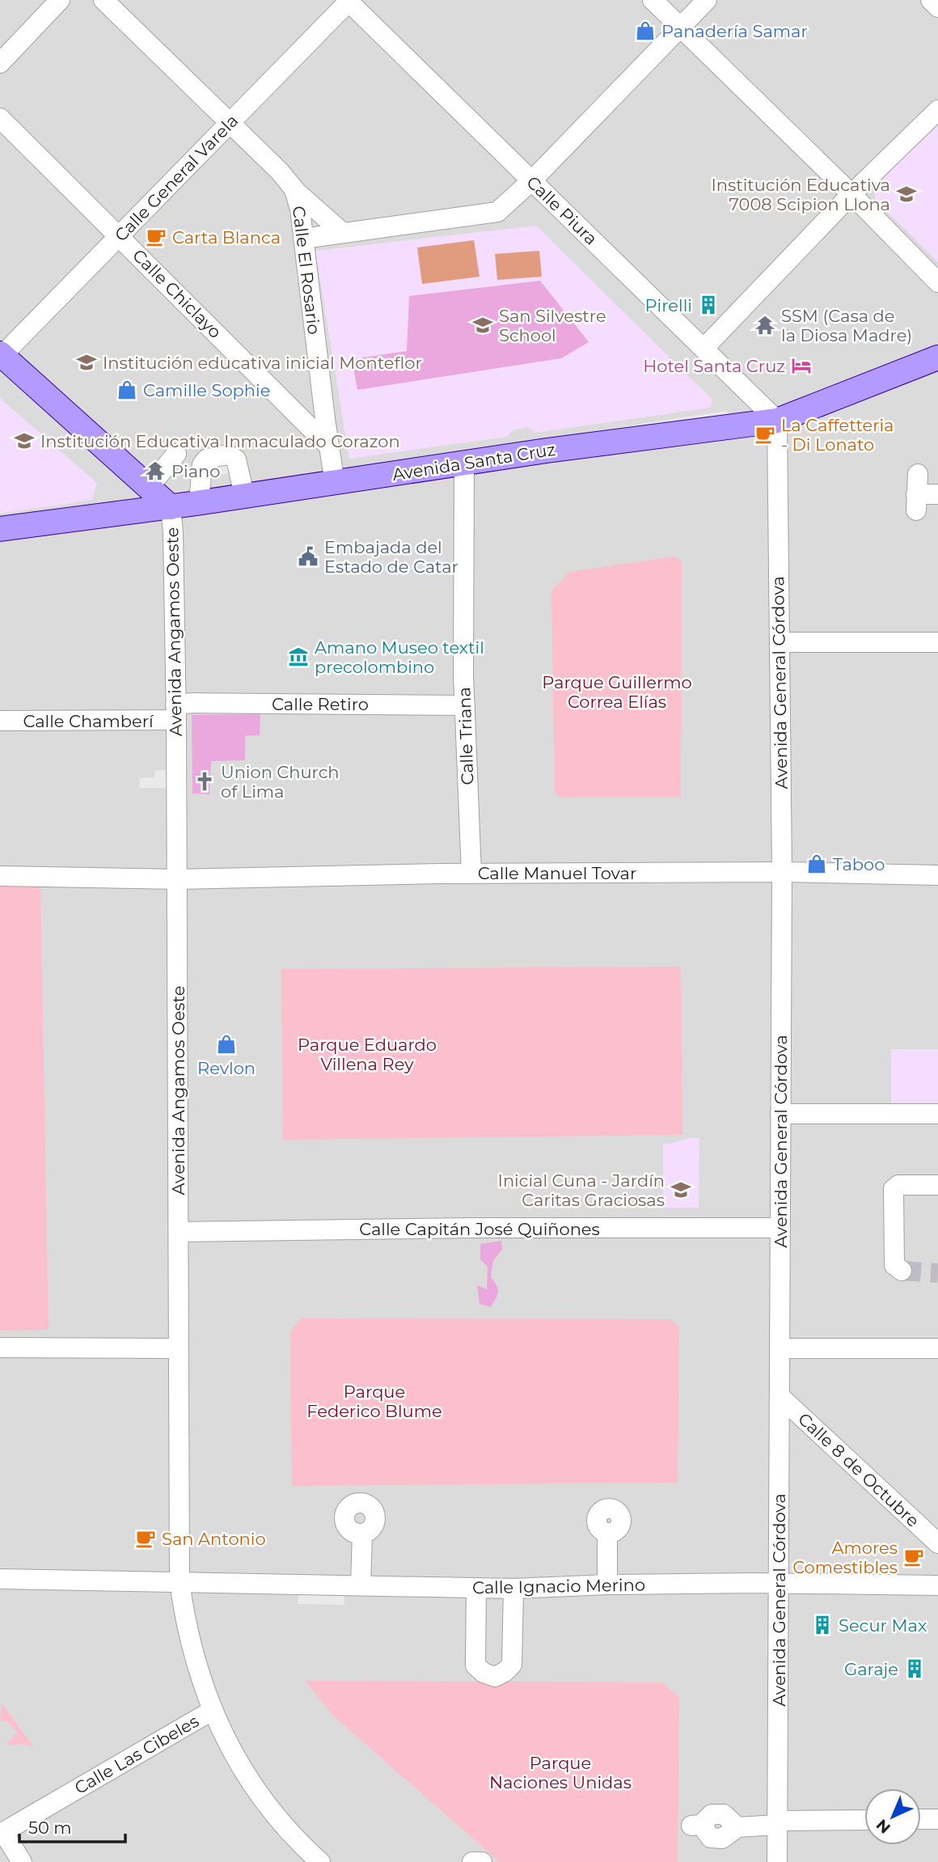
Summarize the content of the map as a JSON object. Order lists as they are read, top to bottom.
{
  "streets": {
    "main road": ["Avenida Santa Cruz", "Avenida Angamos Oeste"],
    "street": [
      "Calle General Varela",
      "Calle Piura",
      "Calle El Rosario",
      "Calle Chiclayo",
      "Avenida General Córdova",
      "Calle Retiro",
      "Calle Chamberí",
      "Calle Triana",
      "Calle Manuel Tovar",
      "Calle Capitán José Quiñones",
      "Calle 8 de Octubre",
      "Calle Ignacio Merino",
      "Calle Las Cibeles"
    ]
  },
  "crossings": [
    ["Calle General Varela", "Calle Piura"],
    ["Calle General Varela", "Calle El Rosario"],
    ["Calle General Varela", "Calle Chiclayo"],
    ["Calle General Varela", "Avenida Angamos Oeste"],
    ["Calle Piura", "Avenida Santa Cruz"],
    ["Calle Piura", "Avenida General Córdova"],
    ["Calle El Rosario", "Calle Chiclayo"],
    ["Calle El Rosario", "Avenida Santa Cruz"],
    ["Avenida Santa Cruz", "Avenida Angamos Oeste"],
    ["Avenida Santa Cruz", "Avenida General Córdova"],
    ["Avenida Santa Cruz", "Calle Triana"],
    ["Avenida Angamos Oeste", "Calle Retiro"],
    ["Avenida Angamos Oeste", "Calle Chamberí"],
    ["Avenida Angamos Oeste", "Calle Manuel Tovar"],
    ["Avenida Angamos Oeste", "Calle Capitán José Quiñones"],
    ["Avenida Angamos Oeste", "Calle Ignacio Merino"],
    ["Avenida Angamos Oeste", "Calle Las Cibeles"],
    ["Avenida General Córdova", "Calle Manuel Tovar"],
    ["Avenida General Córdova", "Calle Capitán José Quiñones"],
    ["Avenida General Córdova", "Calle 8 de Octubre"],
    ["Avenida General Córdova", "Calle Ignacio Merino"],
    ["Calle Retiro", "Calle Chamberí"],
    ["Calle Retiro", "Calle Triana"],
    ["Calle Triana", "Calle Manuel Tovar"]
  ],
  "parks": [
    "Parque Guillermo Correa Elías",
    "Parque Eduardo Villena Rey",
    "Parque Federico Blume",
    "Parque Naciones Unidas"
  ],
  "places": {
    "shop": [
      "Panadería Samar",
      "Camille Sophie",
      "Taboo",
      "Revlon"
    ],
    "school or university": [
      "Institución Educativa 7008 Scipion Llona",
      "San Silvestre School",
      "Institución educativa inicial Monteflor",
      "Institución Educativa Inmaculado Corazon",
      "Inicial Cuna - Jardín Caritas Graciosas"
    ],
    "cafe": [
      "Carta Blanca",
      "La Caffetteria - Di Lonato",
      "San Antonio",
      "Amores Comestibles"
    ],
    "building": ["Pirelli", "Secur Max", "Garaje"],
    "temple": ["SSM (Casa de la Diosa Madre)", "Piano"],
    "hotel": ["Hotel Santa Cruz"],
    "public building": ["Embajada del Estado de Catar"],
    "museum": ["Amano Museo textil precolombino"],
    "church": ["Union Church of Lima"]
  },
  "scale_bar": "50 m",
  "north": "bottom left"
}
